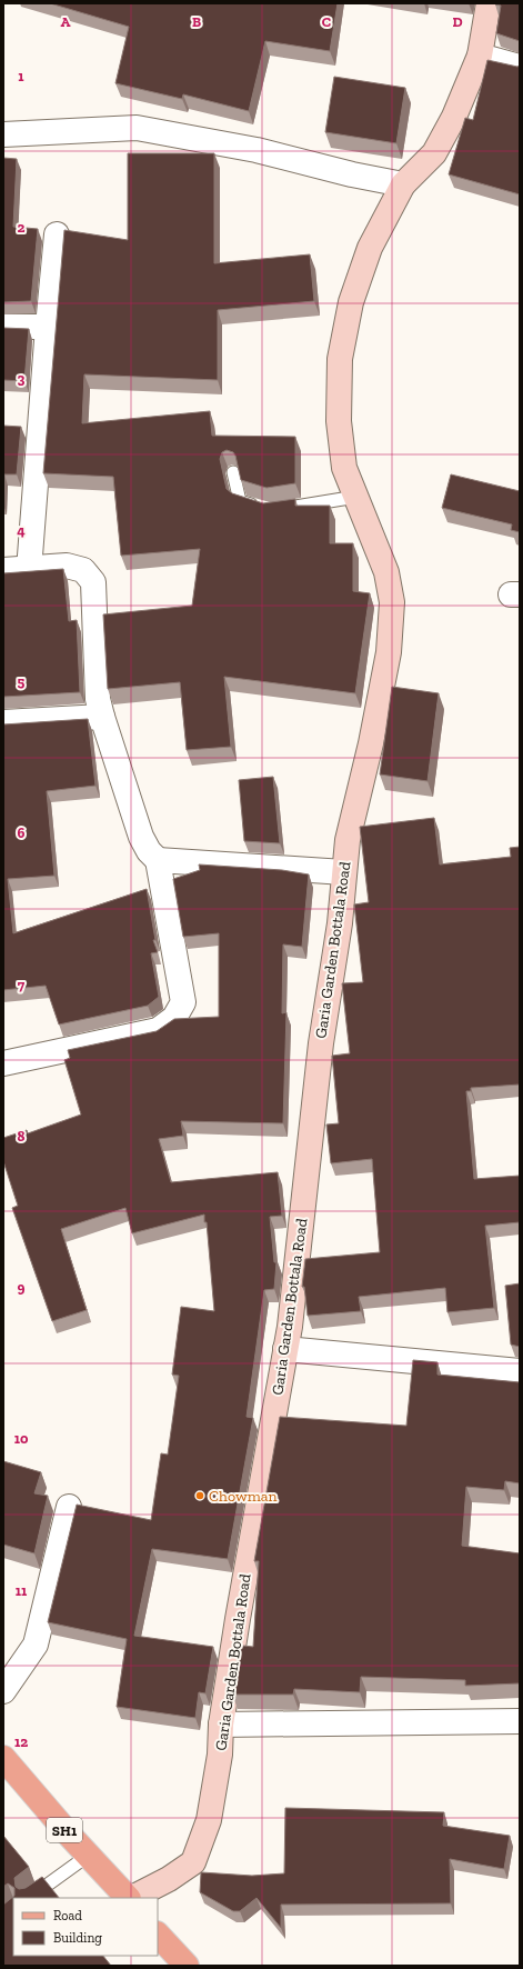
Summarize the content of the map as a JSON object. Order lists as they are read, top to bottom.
{
  "streets": {
    "main road": ["SH1"],
    "street": ["Garia Garden Bottala Road"]
  },
  "places": ["Chowman"],
  "legend": ["Road", "Building"],
  "grid": {
    "columns": [
      "A",
      "B",
      "C",
      "D"
    ],
    "rows": [
      "1",
      "2",
      "3",
      "4",
      "5",
      "6",
      "7",
      "8",
      "9",
      "10",
      "11",
      "12"
    ]
  }
}
